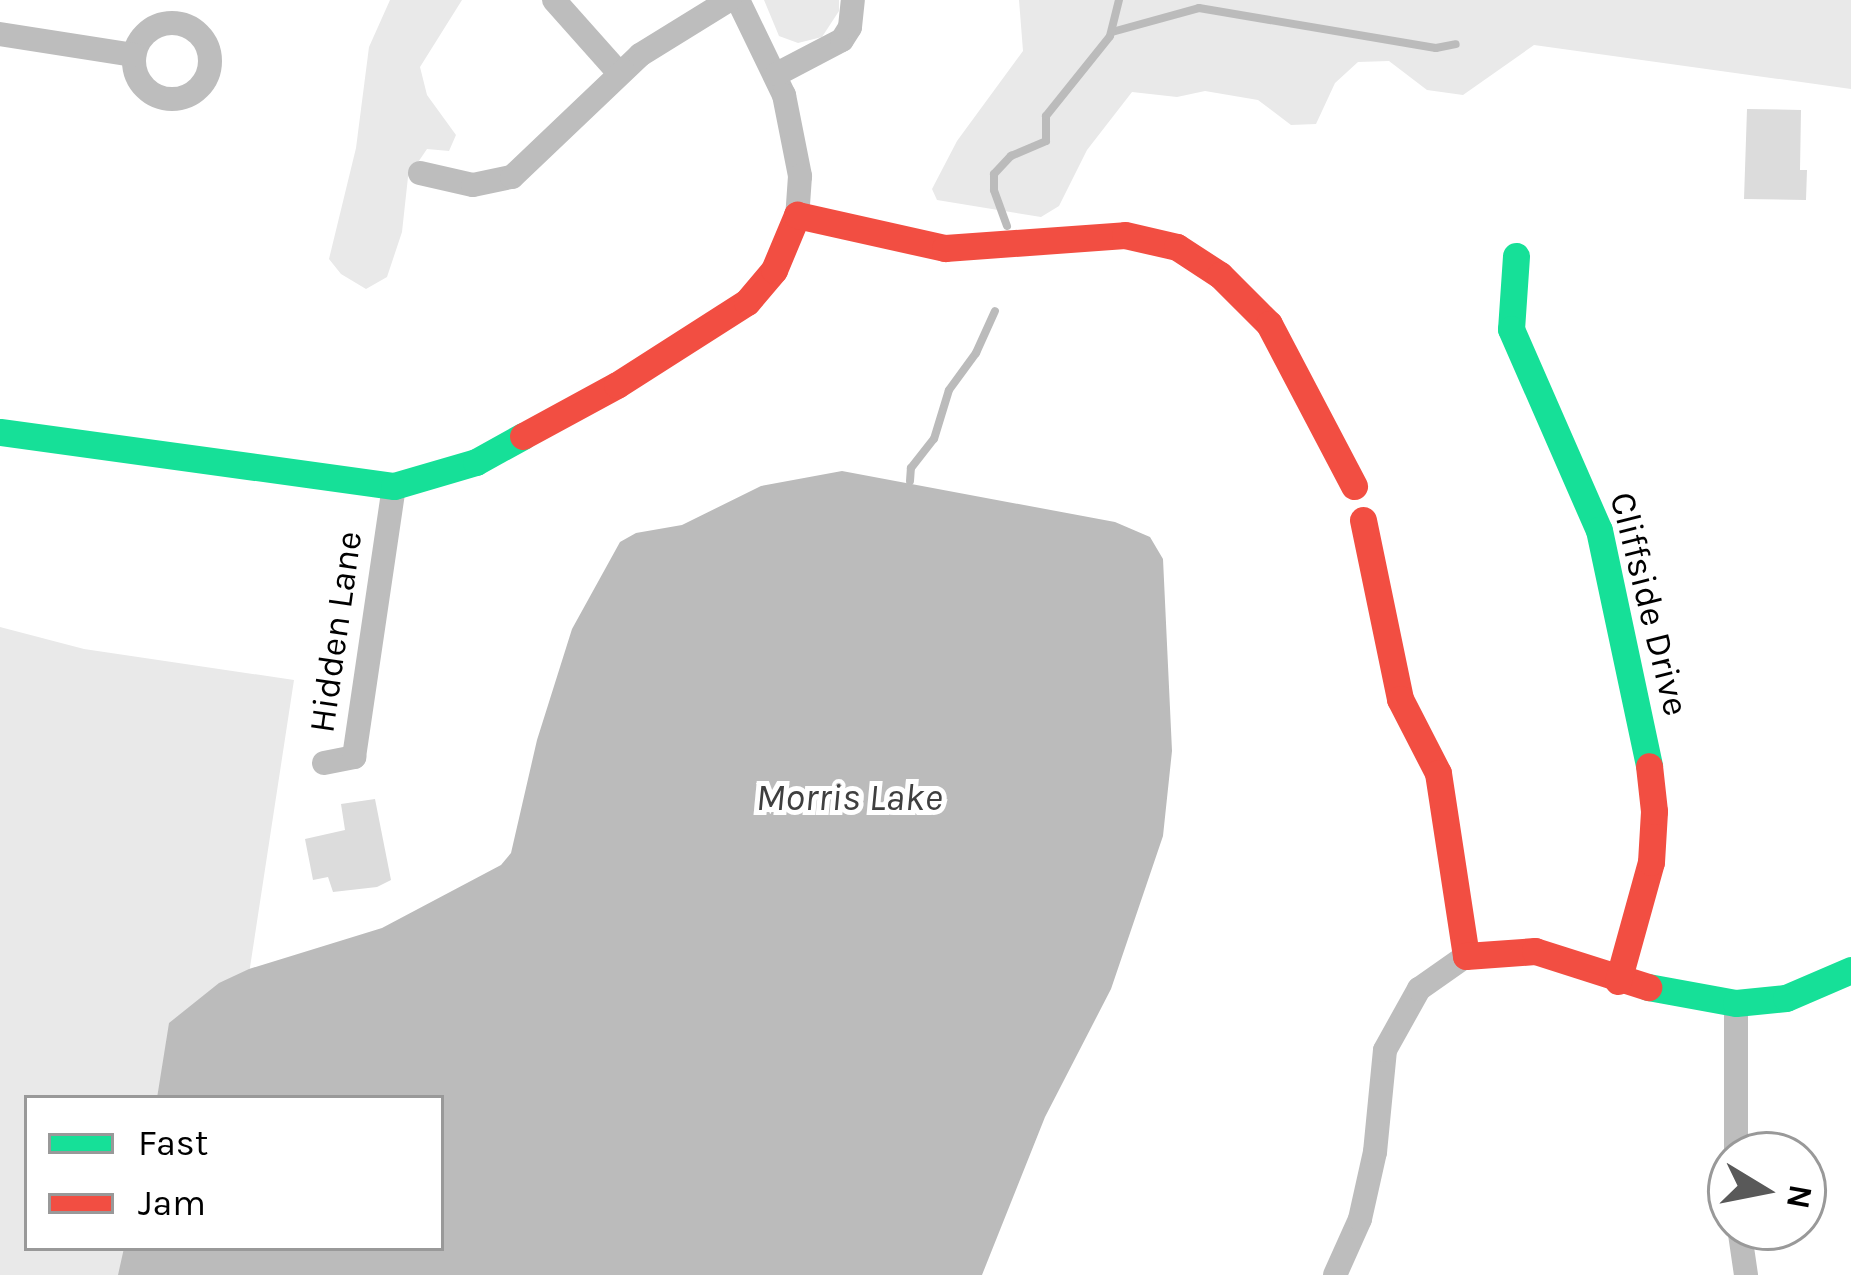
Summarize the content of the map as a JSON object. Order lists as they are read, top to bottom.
{
  "streets": {
    "street": ["Cliffside Drive", "Hidden Lane"]
  },
  "water": ["Morris Lake"],
  "legend": ["Fast", "Jam"],
  "north": "right"
}
